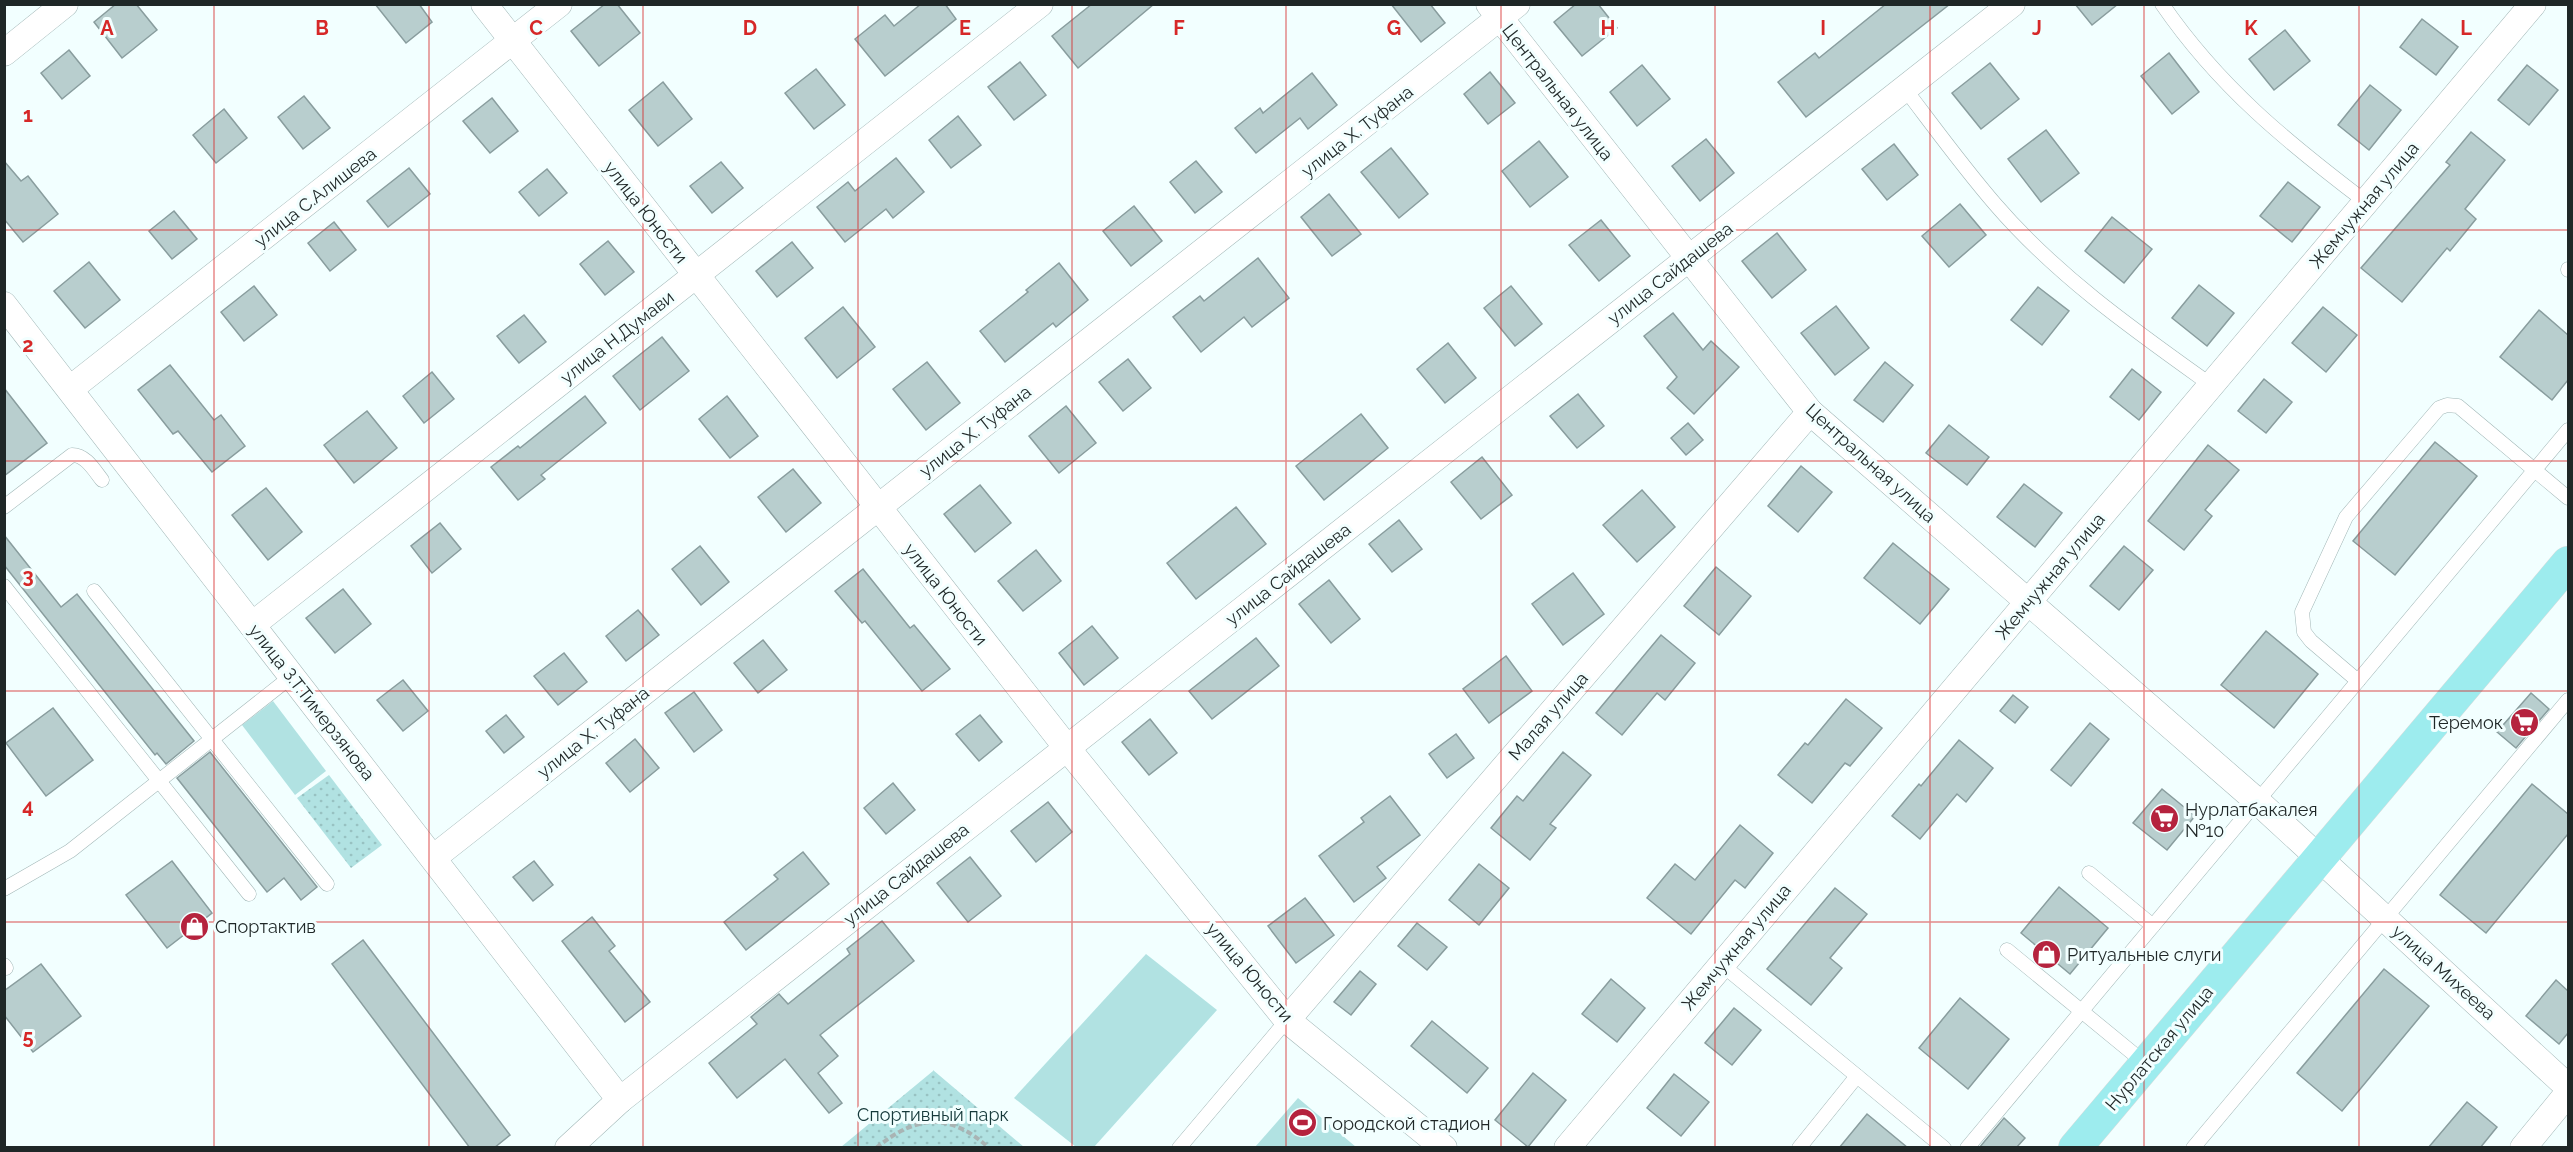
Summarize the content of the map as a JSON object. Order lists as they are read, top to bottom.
{
  "streets": {
    "main road": ["Нурлатская улица"],
    "street": [
      "Центральная улица",
      "улица Х. Туфана",
      "улица С.Алишева",
      "Жемчужная улица",
      "улица Юности",
      "улица Сайдашева",
      "улица Н.Думави",
      "улица З.Т.Тимерзянова",
      "Малая улица",
      "улица Михеева"
    ]
  },
  "crossings": [
    ["Центральная улица", "улица Х. Туфана"],
    ["Центральная улица", "Жемчужная улица"],
    ["Центральная улица", "улица Сайдашева"],
    ["Центральная улица", "Малая улица"],
    ["Центральная улица", "улица Михеева"],
    ["Центральная улица", "Нурлатская улица"],
    ["улица Х. Туфана", "улица Юности"],
    ["улица Х. Туфана", "улица З.Т.Тимерзянова"],
    ["улица С.Алишева", "улица Юности"],
    ["улица С.Алишева", "улица З.Т.Тимерзянова"],
    ["улица Юности", "улица Сайдашева"],
    ["улица Юности", "улица Н.Думави"],
    ["улица Юности", "Малая улица"],
    ["улица Сайдашева", "улица З.Т.Тимерзянова"],
    ["улица Н.Думави", "улица З.Т.Тимерзянова"],
    ["улица Михеева", "Нурлатская улица"]
  ],
  "parks": ["Спортивный парк"],
  "places": {
    "supermarket": ["Теремок", "Нурлатбакалея №10"],
    "shop": ["Спортактив", "Ритуальные слуги"],
    "sports": ["Городской стадион"]
  },
  "grid": {
    "columns": [
      "A",
      "B",
      "C",
      "D",
      "E",
      "F",
      "G",
      "H",
      "I",
      "J",
      "K",
      "L"
    ],
    "rows": [
      "1",
      "2",
      "3",
      "4",
      "5"
    ]
  }
}
